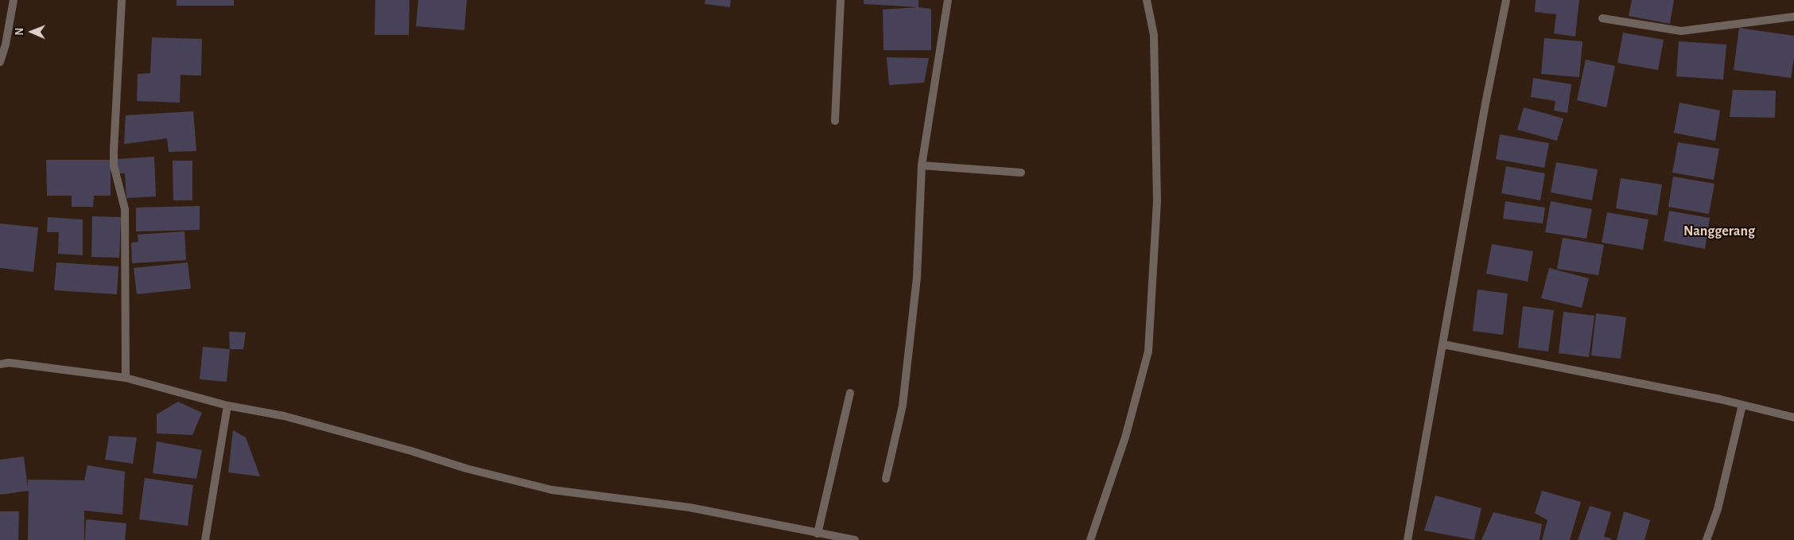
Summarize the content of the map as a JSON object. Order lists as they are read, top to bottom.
{
  "districts": ["Nanggerang"],
  "north": "left"
}
